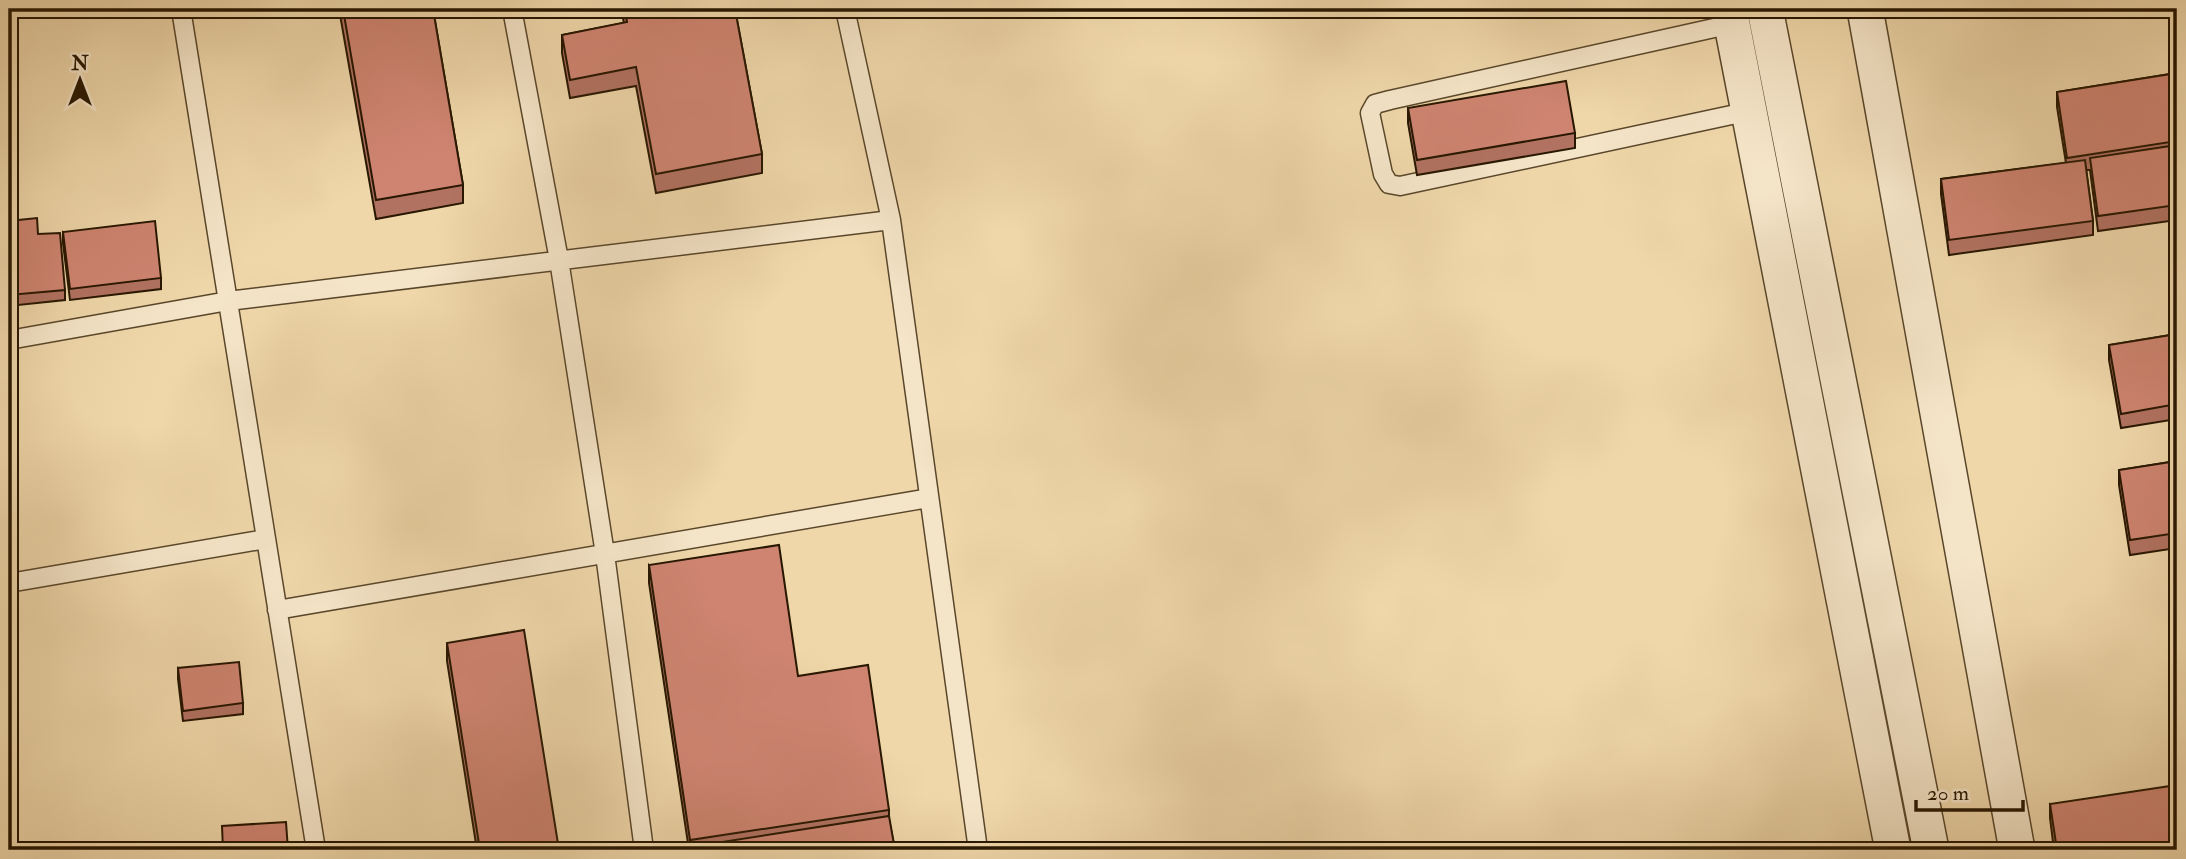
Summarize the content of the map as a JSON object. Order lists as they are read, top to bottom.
{
  "scale_bar": "20 m",
  "north": "top"
}
